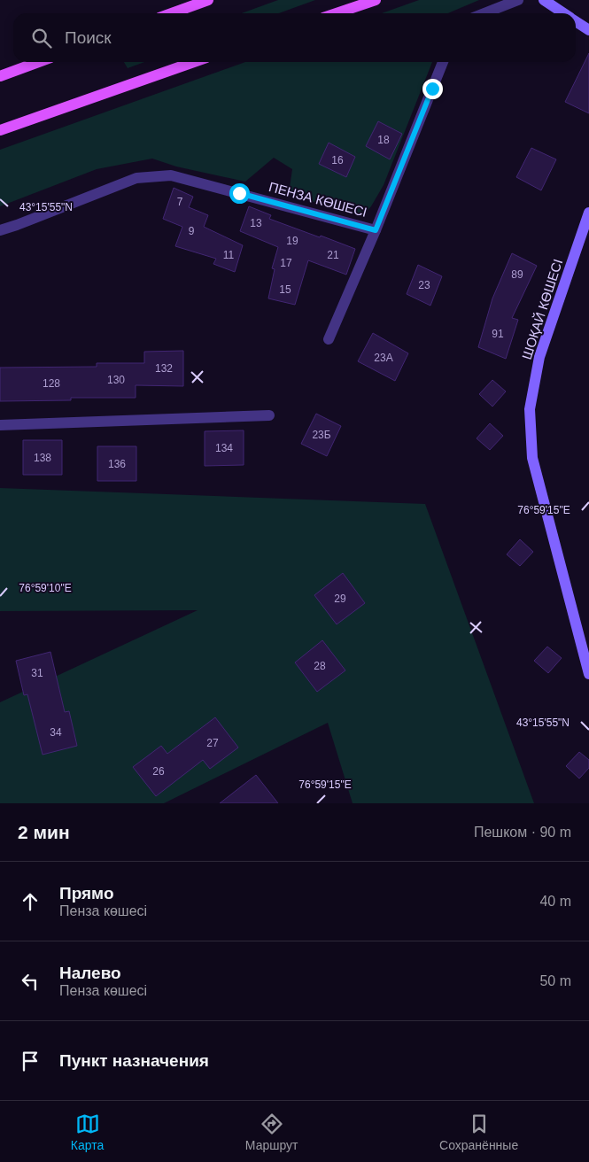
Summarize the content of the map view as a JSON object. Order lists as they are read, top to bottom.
{
  "streets": {
    "street": ["ПЕНЗА КӨШЕСІ", "ШОҚАЙ КӨШЕСІ"]
  },
  "house_numbers": [
    "18",
    "16",
    "7",
    "13",
    "9",
    "19",
    "11",
    "21",
    "17",
    "89",
    "23",
    "15",
    "91",
    "23А",
    "132",
    "130",
    "128",
    "23Б",
    "134",
    "138",
    "136",
    "29",
    "28",
    "31",
    "34",
    "27",
    "26"
  ],
  "page": {
    "search": "Поиск",
    "heading": ["2 мин", "Пешком · 90 m"],
    "list": [
      ["Прямо", "Пенза көшесі", "40 m"],
      ["Налево", "Пенза көшесі", "50 m"],
      "Пункт назначения"
    ],
    "nav": ["Карта", "Маршрут", "Сохранённые"]
  },
  "coordinates": ["43°15'55\"N", "76°59'15\"E", "76°59'10\"E"]
}
